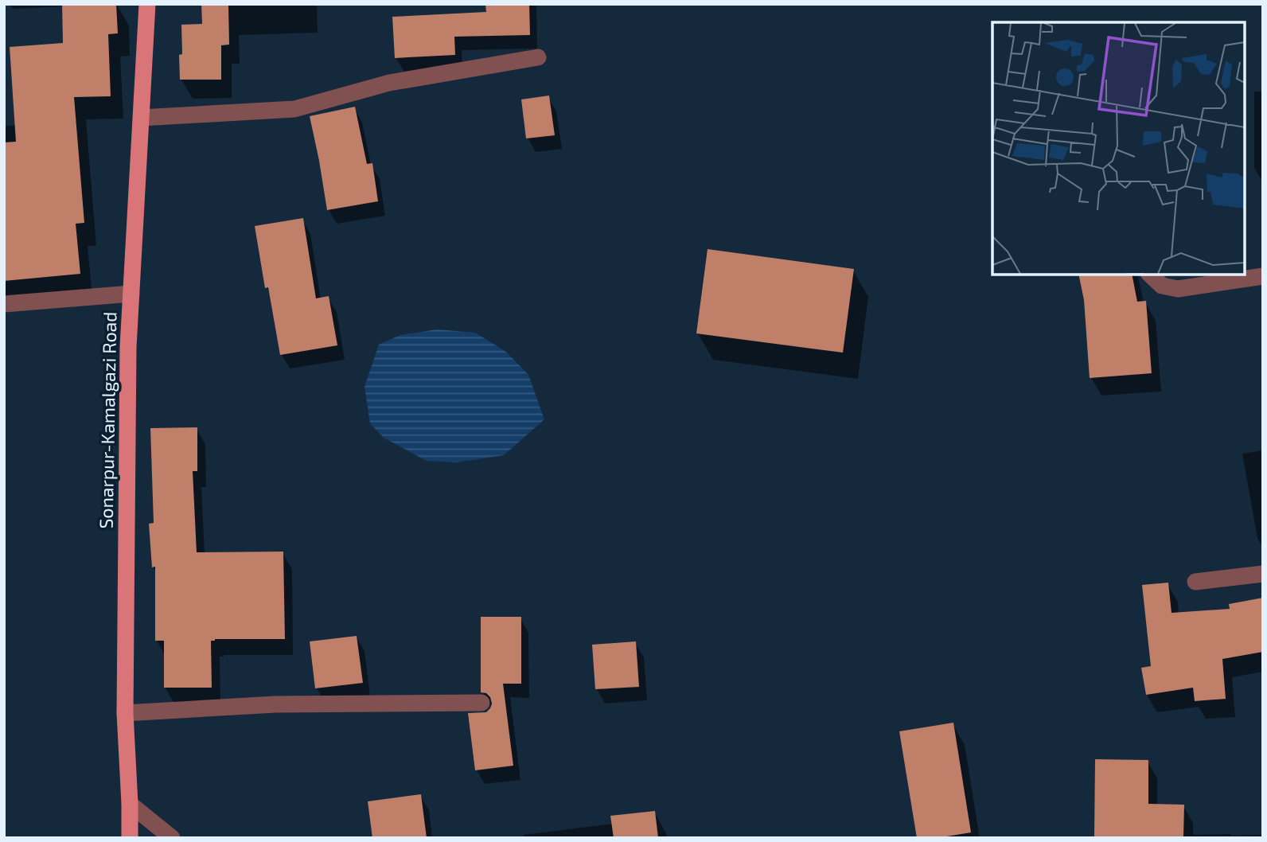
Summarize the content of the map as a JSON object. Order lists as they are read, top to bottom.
{
  "streets": {
    "main road": ["Sonarpur-Kamalgazi Road"]
  }
}
